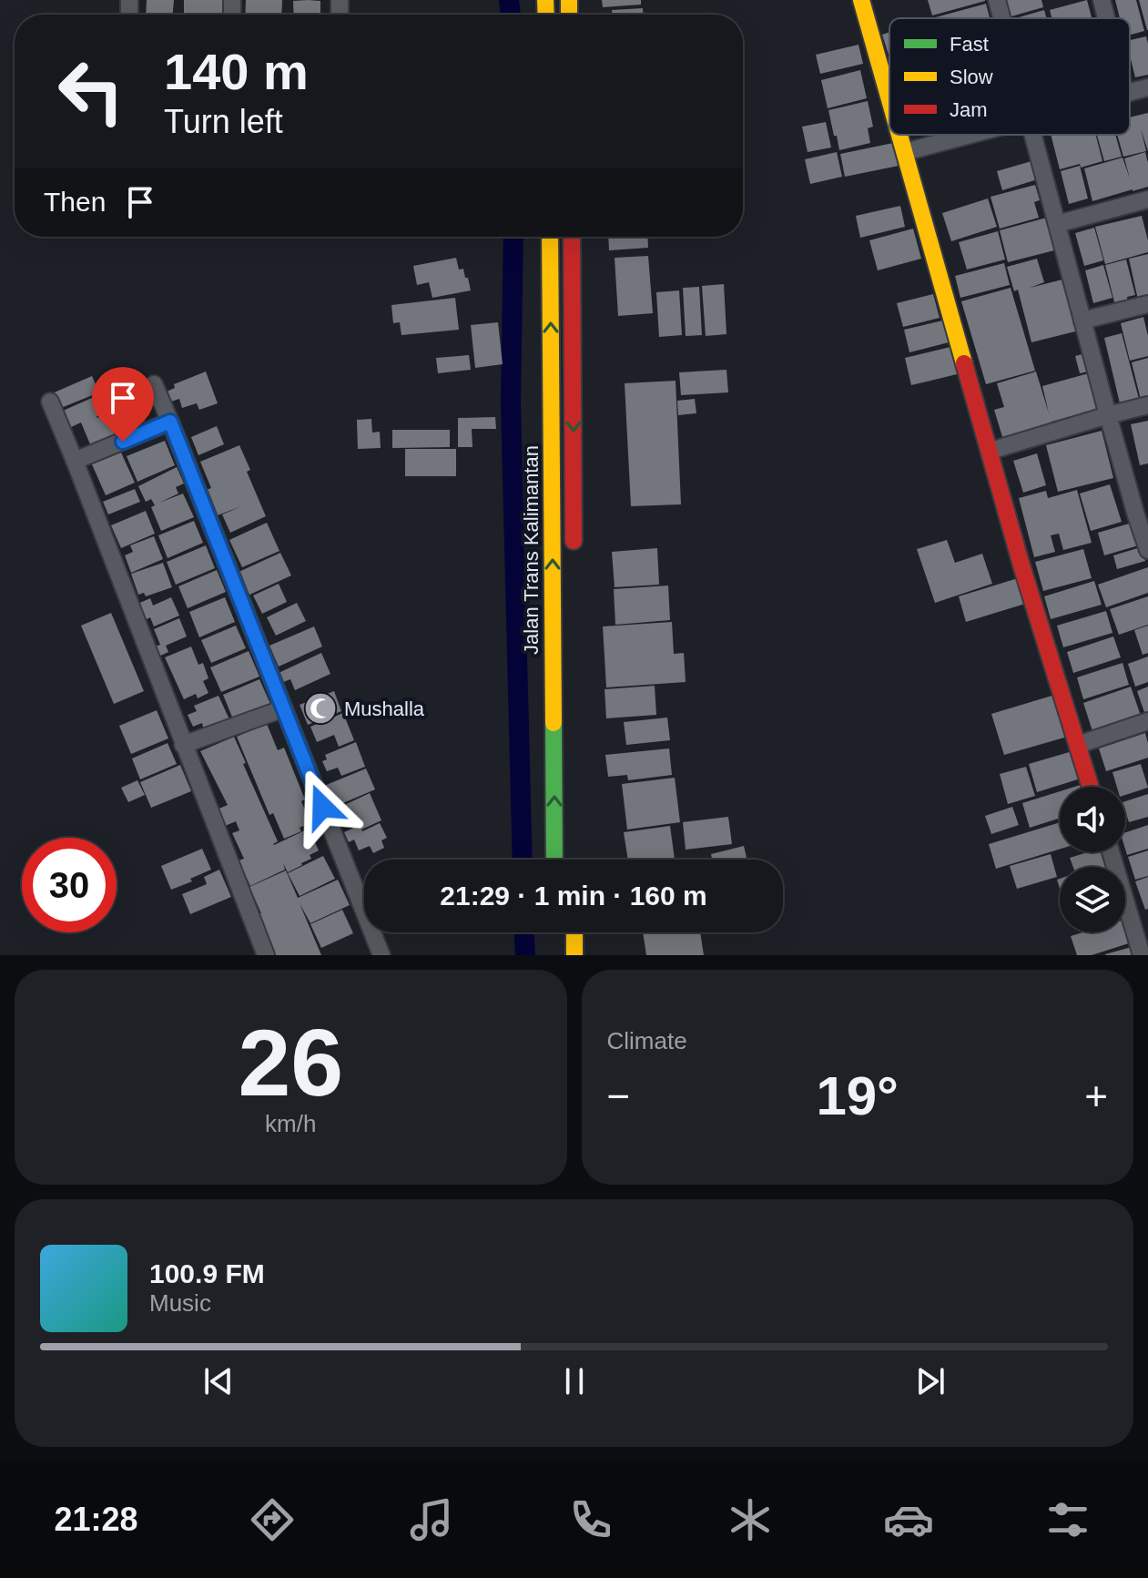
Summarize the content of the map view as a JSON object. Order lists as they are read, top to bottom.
{
  "streets": {
    "main road": ["Jalan Trans Kalimantan"]
  },
  "places": {
    "mosque": ["Mushalla"]
  },
  "legend": ["Fast", "Slow", "Jam"],
  "page": {
    "turn": ["140 m", "Turn left"],
    "then": "Then",
    "limit": "30",
    "trip": "21:29 · 1 min · 160 m",
    "tile": [
      ["26", "km/h"],
      "Climate"
    ],
    "heat": ["−", "19°", "+"],
    "song": ["100.9 FM", "Music"],
    "tabs": "21:28"
  }
}
